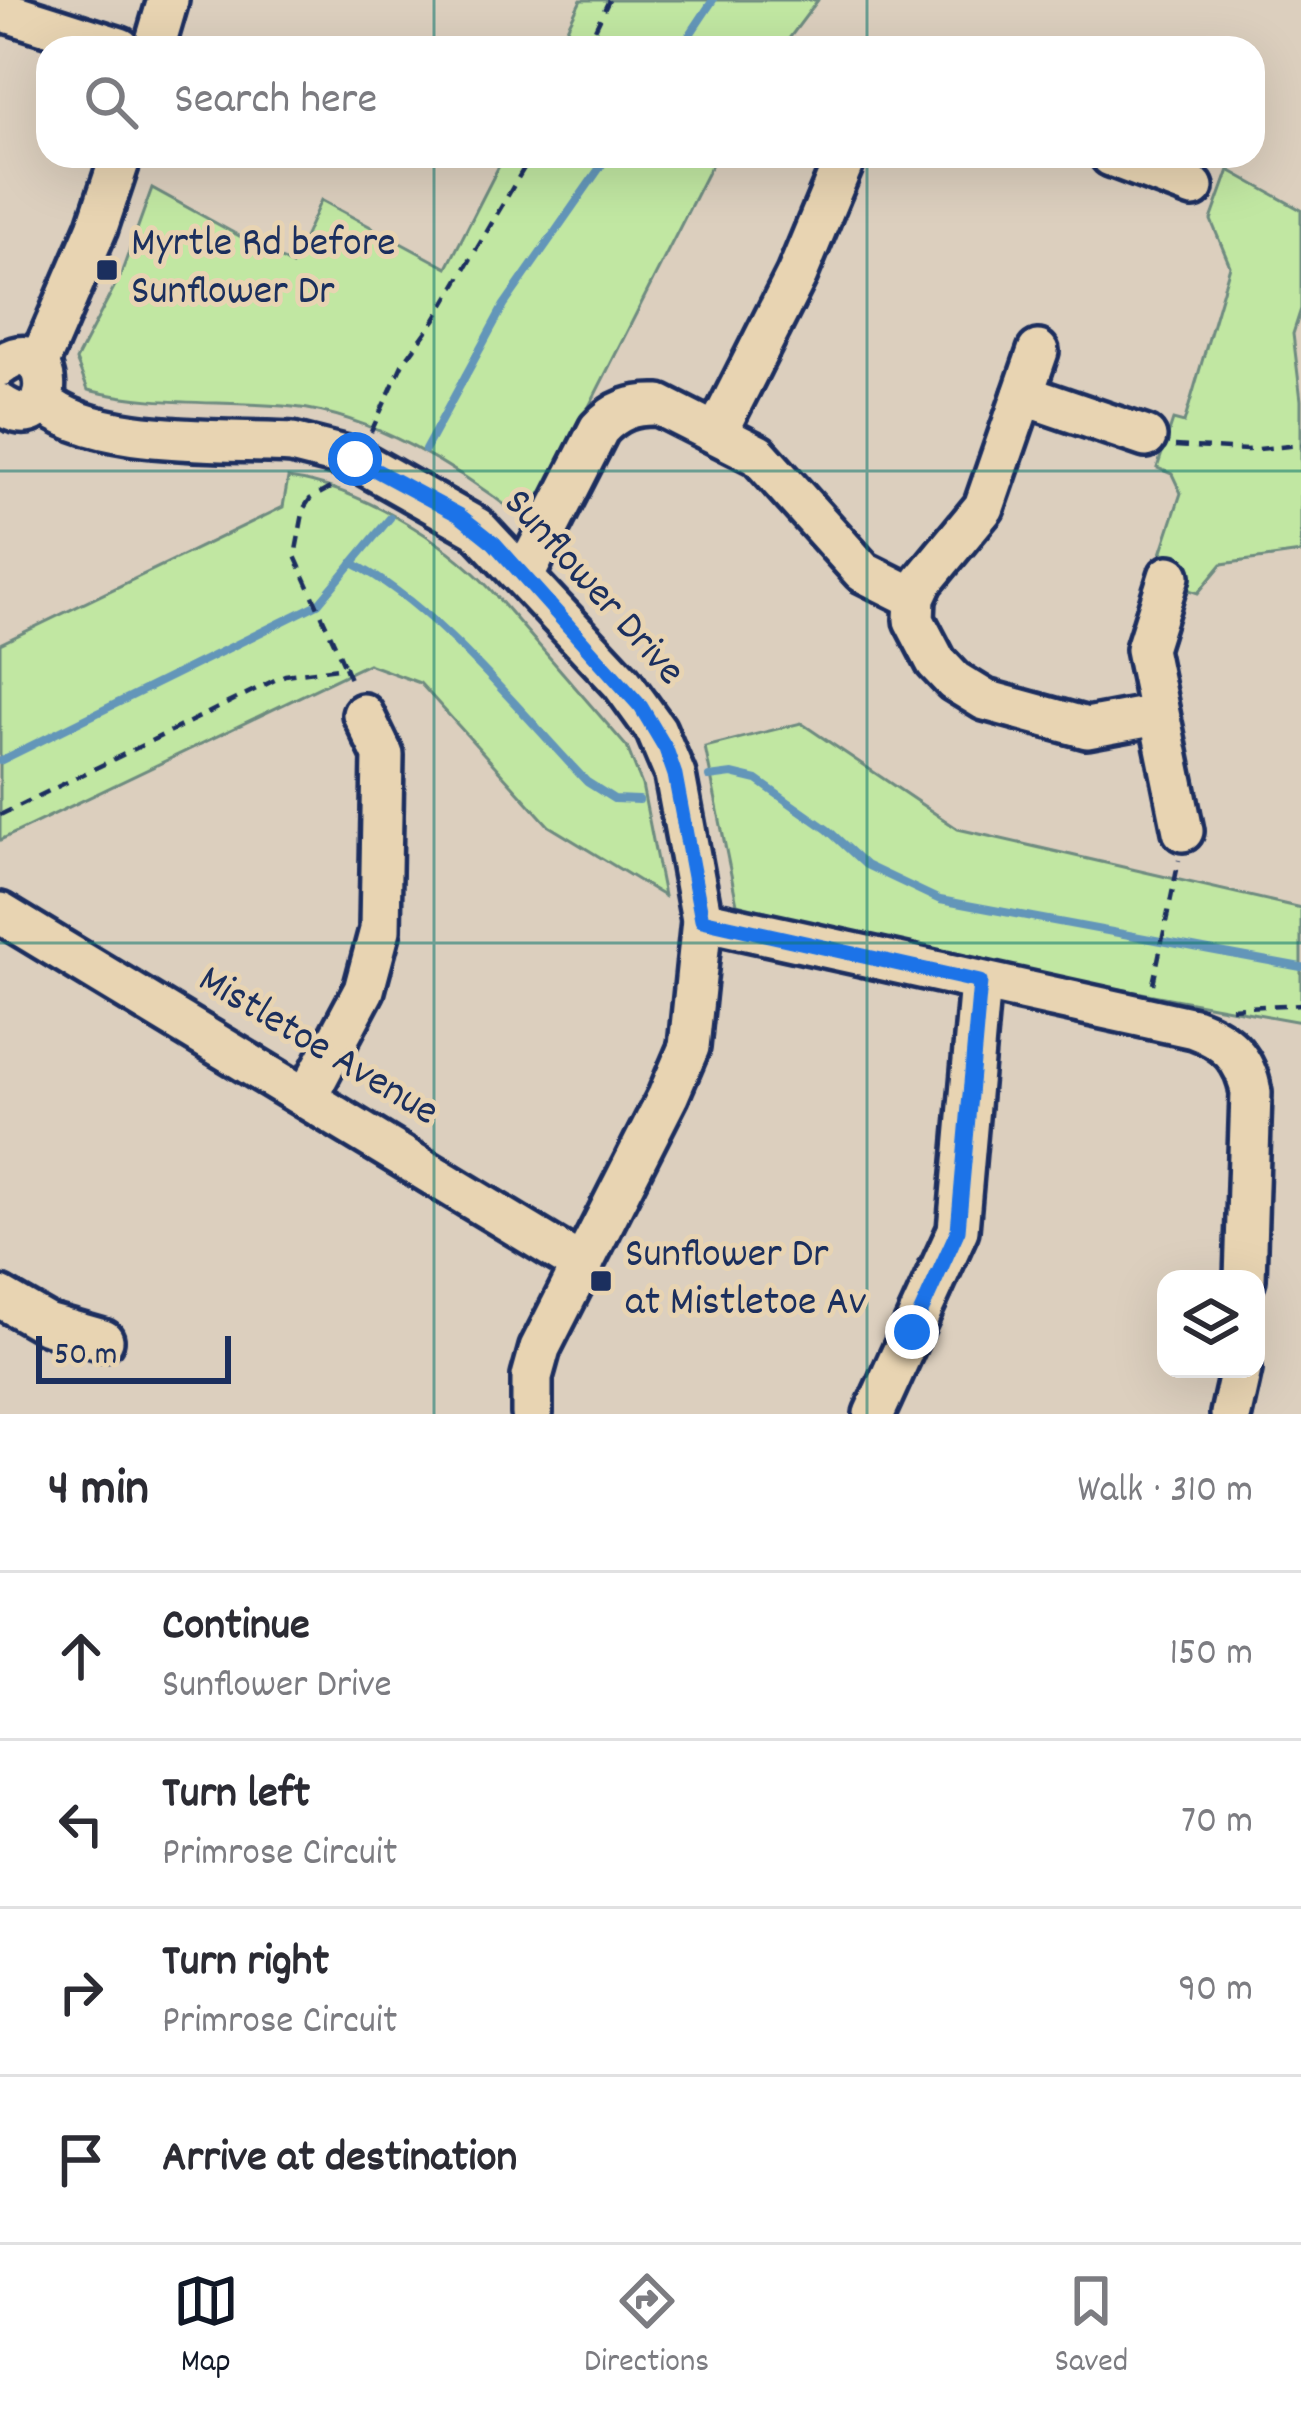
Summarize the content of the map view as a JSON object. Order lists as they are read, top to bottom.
{
  "streets": {
    "street": ["Sunflower Drive", "Mistletoe Avenue"]
  },
  "crossings": [
    ["Sunflower Drive", "Mistletoe Avenue"]
  ],
  "places": {
    "transit": ["Myrtle Rd before Sunflower Dr", "Sunflower Dr at Mistletoe Av"]
  },
  "scale_bar": "50 m",
  "page": {
    "search": "Search here",
    "scale": "50 m",
    "heading": ["4 min", "Walk · 310 m"],
    "list": [
      ["Continue", "Sunflower Drive", "150 m"],
      ["Turn left", "Primrose Circuit", "70 m"],
      ["Turn right", "Primrose Circuit", "90 m"],
      "Arrive at destination"
    ],
    "nav": ["Map", "Directions", "Saved"]
  }
}
